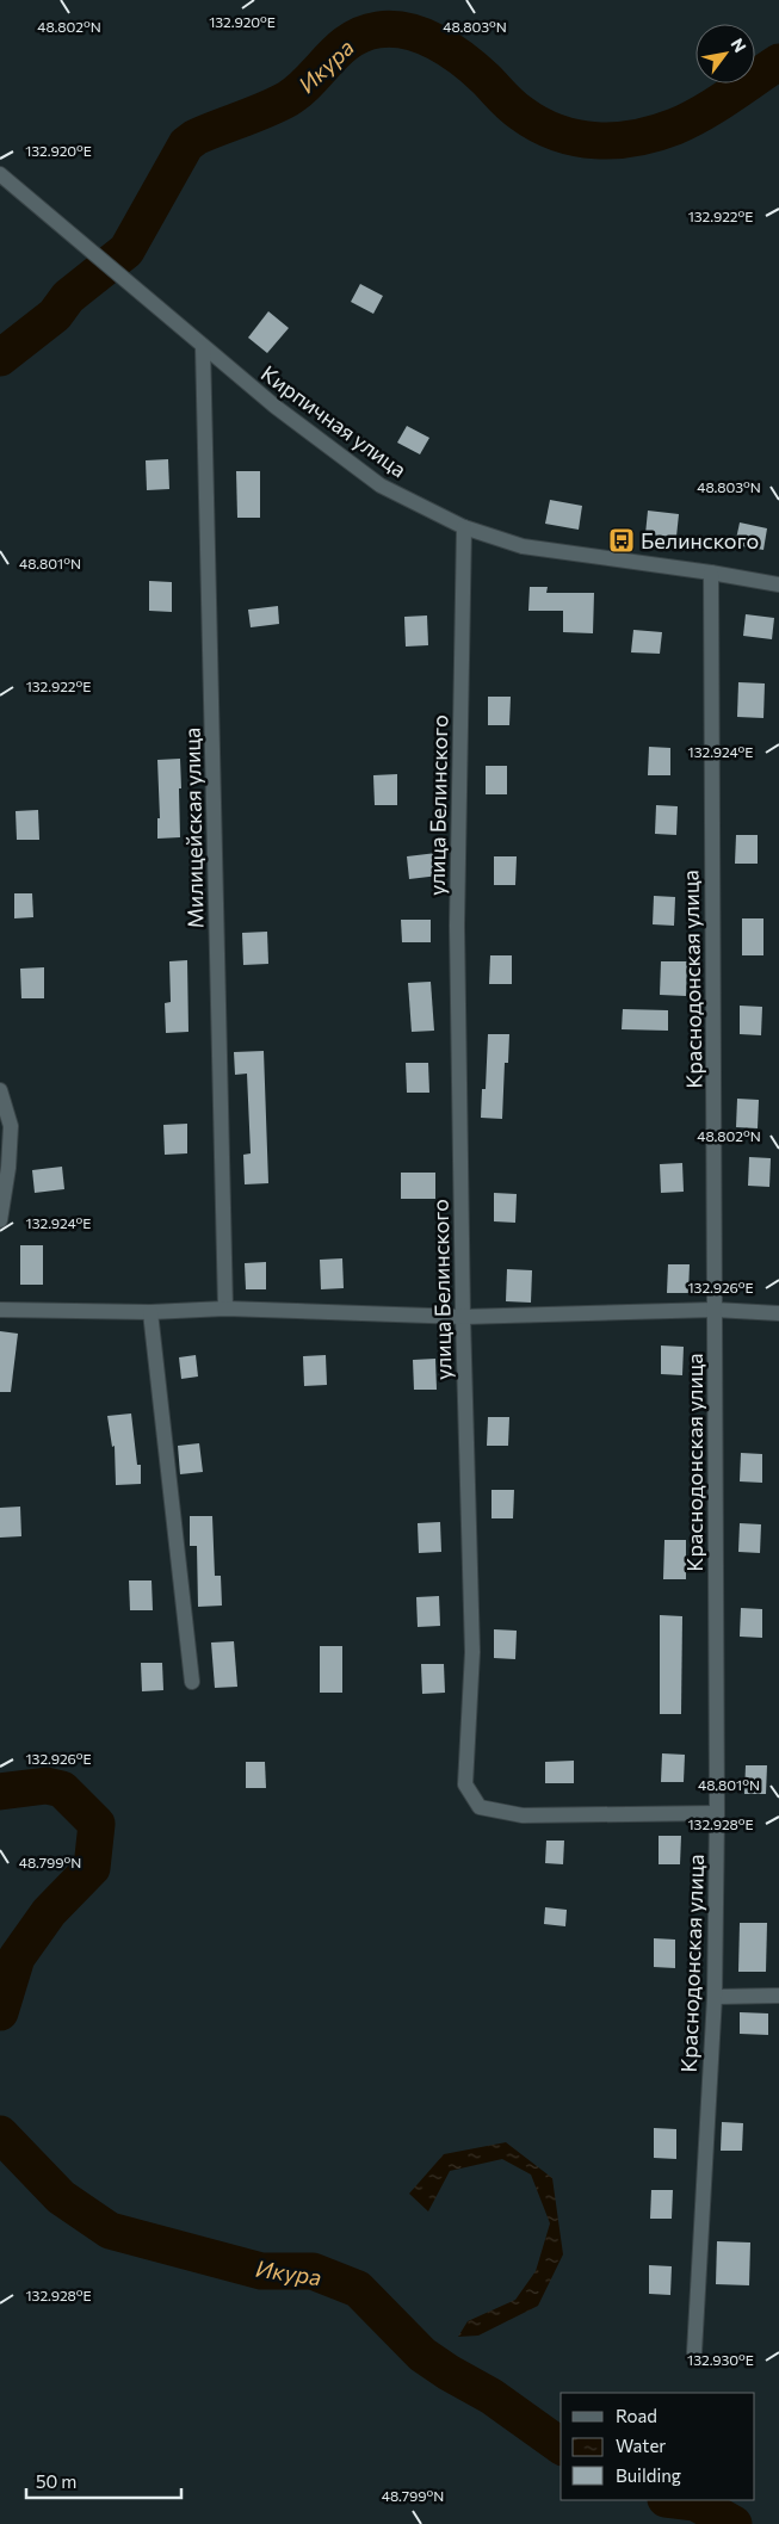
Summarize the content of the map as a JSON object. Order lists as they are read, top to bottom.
{
  "streets": {
    "street": [
      "Кирпичная улица",
      "улица Белинского",
      "Милицейская улица",
      "Краснодонская улица"
    ]
  },
  "crossings": [
    ["Кирпичная улица", "улица Белинского"],
    ["Кирпичная улица", "Милицейская улица"],
    ["Кирпичная улица", "Краснодонская улица"],
    ["улица Белинского", "Краснодонская улица"]
  ],
  "water": ["Икура"],
  "places": {
    "bus stop": ["Белинского"]
  },
  "legend": ["Road", "Water", "Building"],
  "scale_bar": "50 m",
  "north": "top right",
  "coordinates": [
    "132.920°E",
    "48.802°N",
    "48.803°N",
    "132.922°E",
    "48.801°N",
    "132.924°E",
    "132.926°E",
    "132.928°E",
    "48.799°N",
    "132.930°E"
  ]
}
